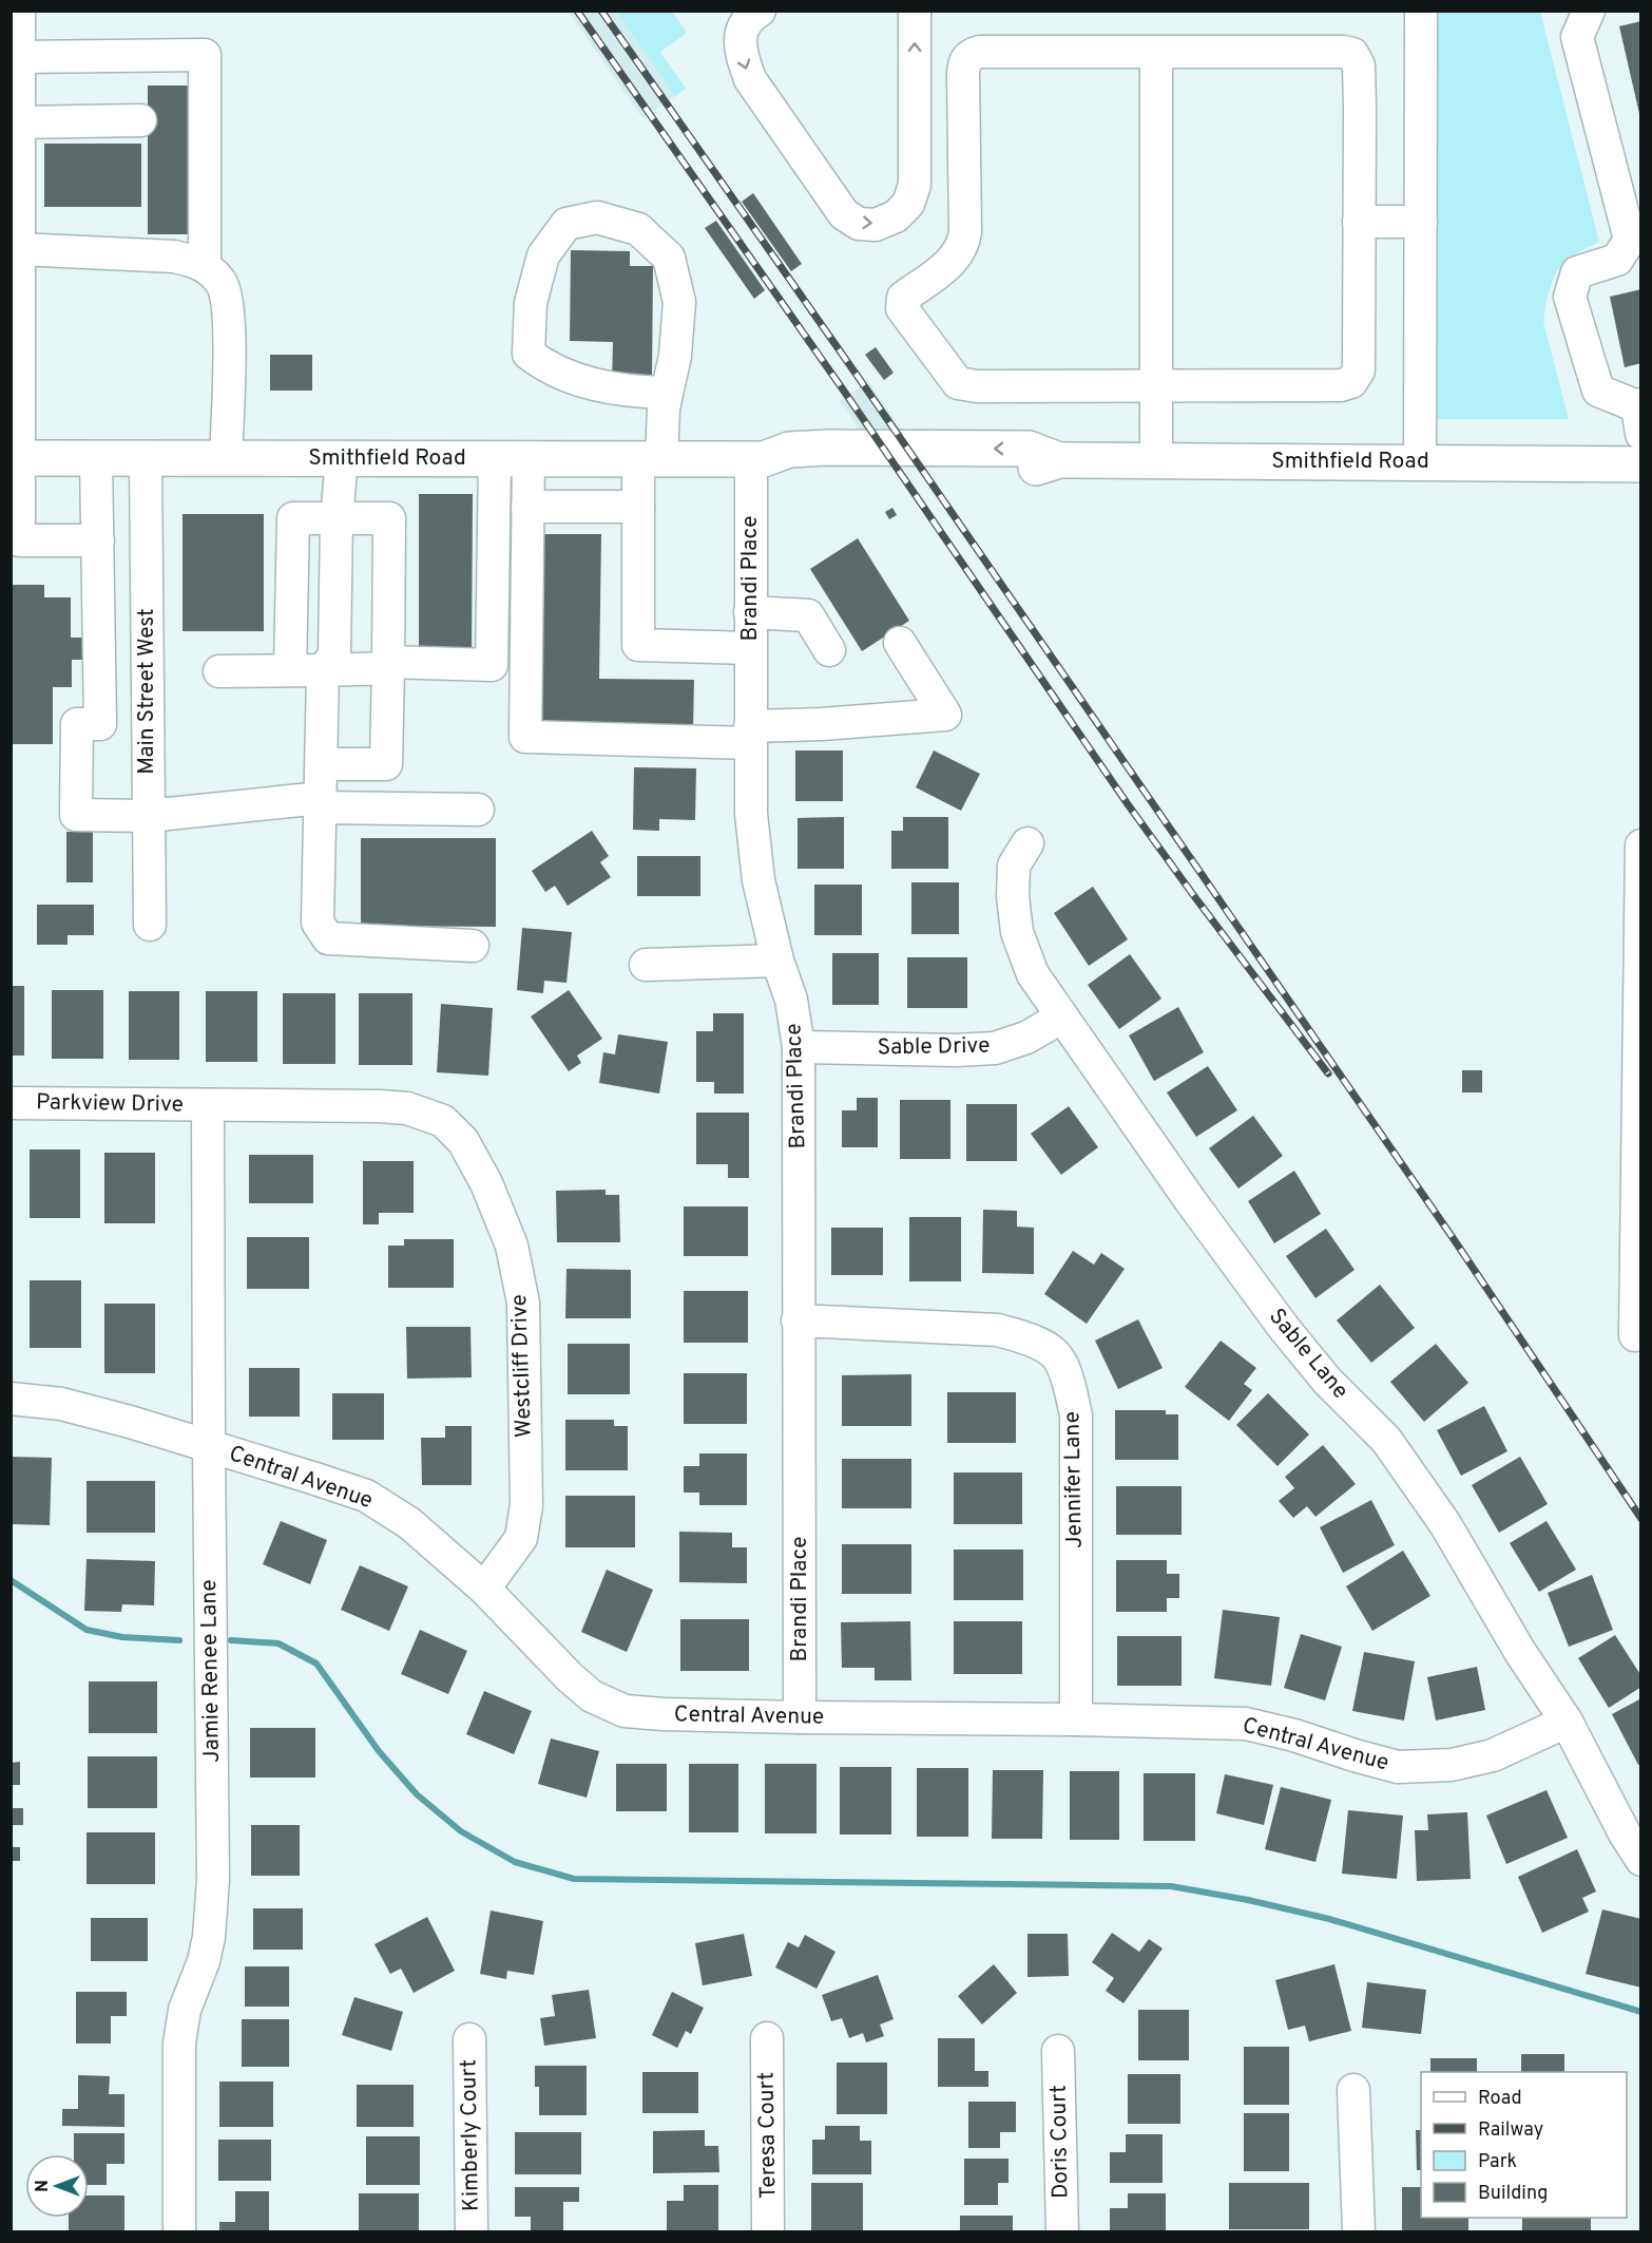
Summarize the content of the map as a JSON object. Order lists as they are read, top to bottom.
{
  "streets": {
    "main road": ["Smithfield Road"],
    "street": [
      "Brandi Place",
      "Main Street West",
      "Sable Drive",
      "Parkview Drive",
      "Sable Lane",
      "Westcliff Drive",
      "Central Avenue",
      "Jennifer Lane",
      "Jamie Renee Lane",
      "Kimberly Court",
      "Teresa Court",
      "Doris Court"
    ]
  },
  "crossings": [
    ["Smithfield Road", "Brandi Place"],
    ["Smithfield Road", "Main Street West"],
    ["Brandi Place", "Sable Drive"],
    ["Brandi Place", "Central Avenue"],
    ["Brandi Place", "Jennifer Lane"],
    ["Sable Drive", "Sable Lane"],
    ["Parkview Drive", "Westcliff Drive"],
    ["Parkview Drive", "Jamie Renee Lane"],
    ["Sable Lane", "Central Avenue"],
    ["Westcliff Drive", "Central Avenue"],
    ["Westcliff Drive", "Jamie Renee Lane"],
    ["Central Avenue", "Jennifer Lane"],
    ["Central Avenue", "Jamie Renee Lane"]
  ],
  "legend": [
    "Road",
    "Railway",
    "Park",
    "Building"
  ],
  "north": "left"
}
